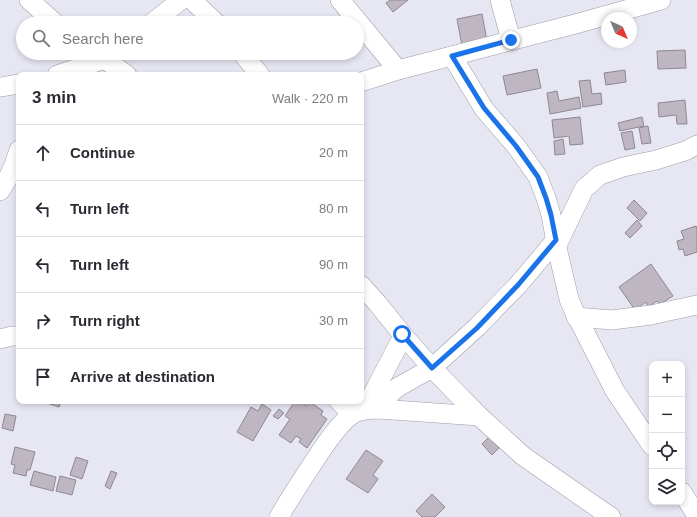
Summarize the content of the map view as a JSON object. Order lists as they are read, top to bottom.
{
  "north": "bottom right",
  "page": {
    "search": "Search here",
    "heading": ["3 min", "Walk · 220 m"],
    "list": [
      ["Continue", "20 m"],
      ["Turn left", "80 m"],
      ["Turn left", "90 m"],
      ["Turn right", "30 m"],
      "Arrive at destination"
    ],
    "map_buttons": ["+", "−"]
  }
}
